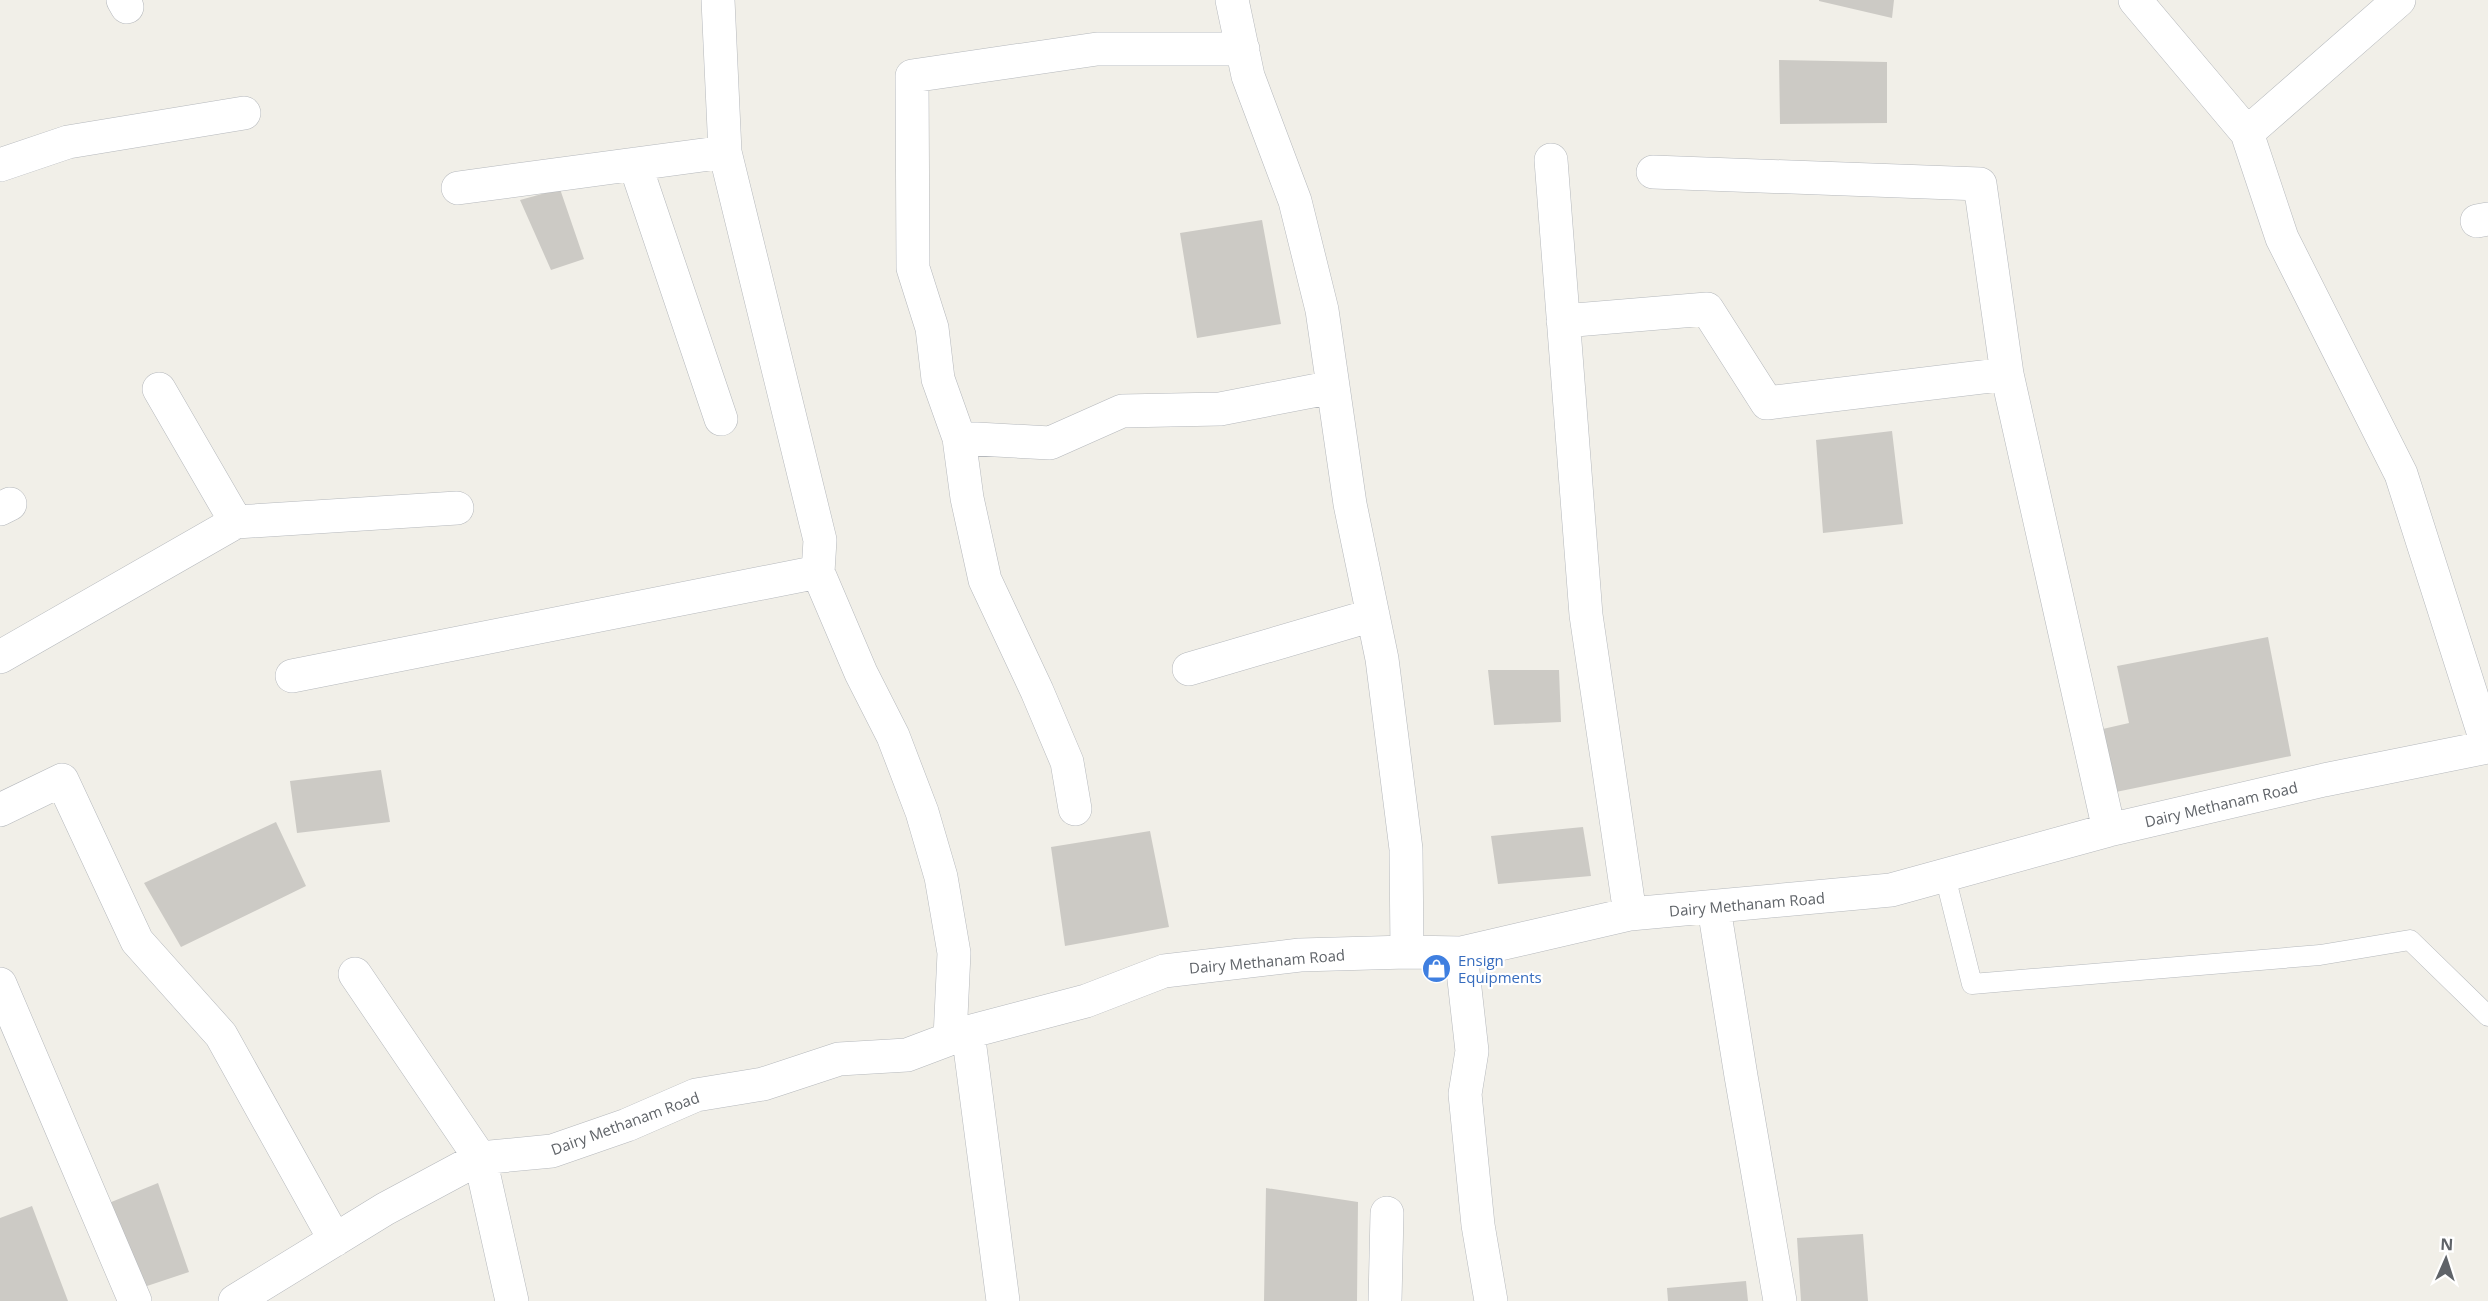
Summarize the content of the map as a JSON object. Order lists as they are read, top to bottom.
{
  "streets": {
    "street": ["Dairy Methanam Road"]
  },
  "places": {
    "shop": ["Ensign Equipments"]
  },
  "north": "top"
}
